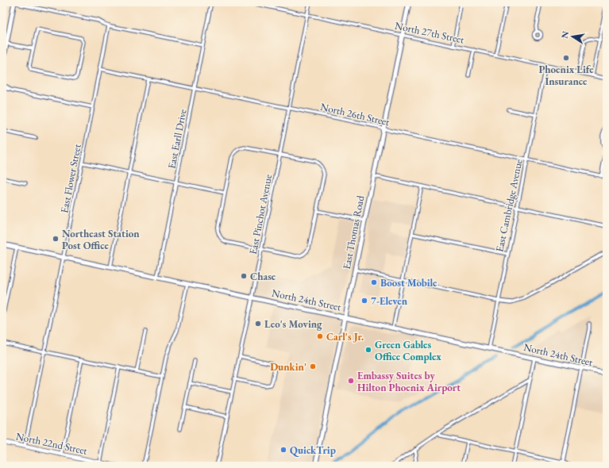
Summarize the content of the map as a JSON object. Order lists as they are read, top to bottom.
{
  "streets": {
    "main road": ["East Thomas Road", "North 24th Street"],
    "street": [
      "North 27th Street",
      "North 26th Street",
      "East Earll Drive",
      "East Flower Street",
      "East Cambridge Avenue",
      "East Pinchot Avenue",
      "North 22nd Street"
    ]
  },
  "crossings": [
    ["North 27th Street", "East Cambridge Avenue"],
    ["North 27th Street", "East Pinchot Avenue"],
    ["North 27th Street", "East Thomas Road"],
    ["North 26th Street", "East Earll Drive"],
    ["North 26th Street", "East Flower Street"],
    ["North 26th Street", "East Cambridge Avenue"],
    ["North 26th Street", "East Pinchot Avenue"],
    ["North 26th Street", "East Thomas Road"],
    ["East Earll Drive", "North 24th Street"],
    ["East Flower Street", "North 24th Street"],
    ["East Flower Street", "North 22nd Street"],
    ["East Cambridge Avenue", "North 24th Street"],
    ["East Pinchot Avenue", "North 24th Street"],
    ["East Thomas Road", "North 24th Street"]
  ],
  "places": [
    "Phoenix Life Insurance",
    "Northeast Station Post Office",
    "Chase",
    "Boost Mobile",
    "7-Eleven",
    "Leo's Moving",
    "Carl's Jr.",
    "Green Gables Office Complex",
    "Dunkin'",
    "Embassy Suites by Hilton Phoenix Airport",
    "QuickTrip"
  ],
  "north": "left"
}
